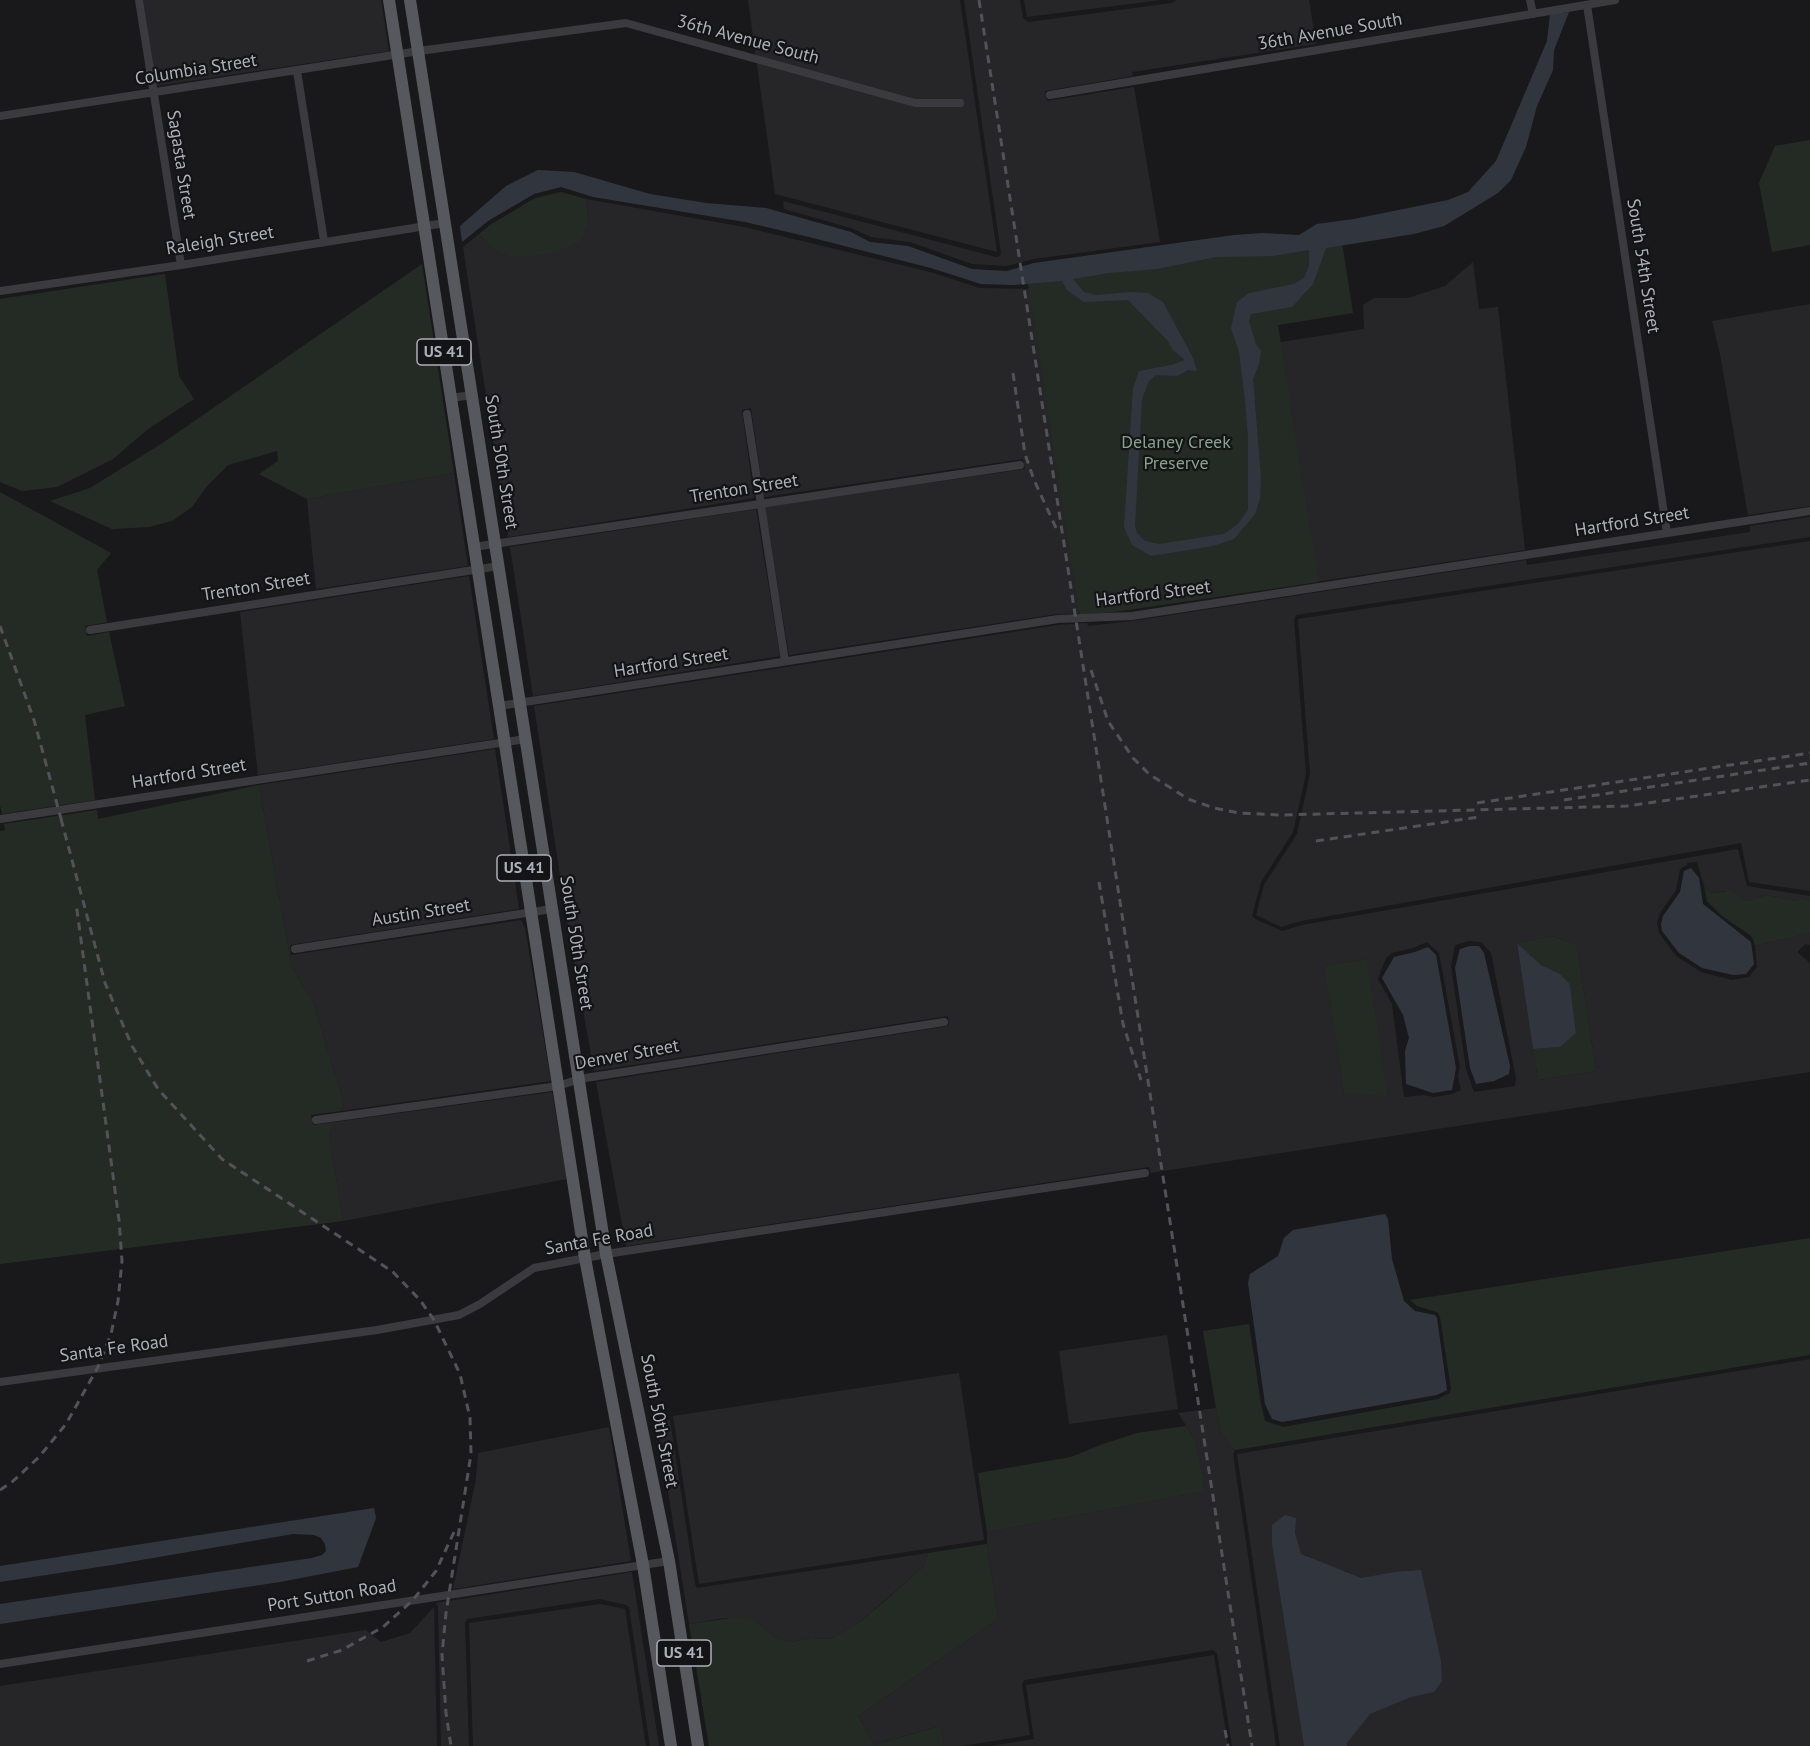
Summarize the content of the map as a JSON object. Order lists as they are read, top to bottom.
{
  "streets": {
    "main road": ["US 41", "South 50th Street"],
    "street": [
      "36th Avenue South",
      "Columbia Street",
      "Sagasta Street",
      "Raleigh Street",
      "South 54th Street",
      "Trenton Street",
      "Hartford Street",
      "Austin Street",
      "Denver Street",
      "Santa Fe Road",
      "Port Sutton Road"
    ]
  },
  "crossings": [
    ["36th Avenue South", "Columbia Street"],
    ["36th Avenue South", "South 54th Street"],
    ["36th Avenue South", "US 41"],
    ["36th Avenue South", "South 50th Street"],
    ["Columbia Street", "Sagasta Street"],
    ["Columbia Street", "US 41"],
    ["Sagasta Street", "Raleigh Street"],
    ["Raleigh Street", "US 41"],
    ["Raleigh Street", "South 50th Street"],
    ["South 54th Street", "Hartford Street"],
    ["US 41", "Trenton Street"],
    ["US 41", "Hartford Street"],
    ["US 41", "Austin Street"],
    ["US 41", "Denver Street"],
    ["US 41", "Santa Fe Road"],
    ["US 41", "Port Sutton Road"],
    ["South 50th Street", "Trenton Street"],
    ["South 50th Street", "Hartford Street"],
    ["South 50th Street", "Austin Street"],
    ["South 50th Street", "Denver Street"],
    ["South 50th Street", "Santa Fe Road"],
    ["South 50th Street", "Port Sutton Road"]
  ],
  "parks": ["Delaney Creek Preserve"]
}
